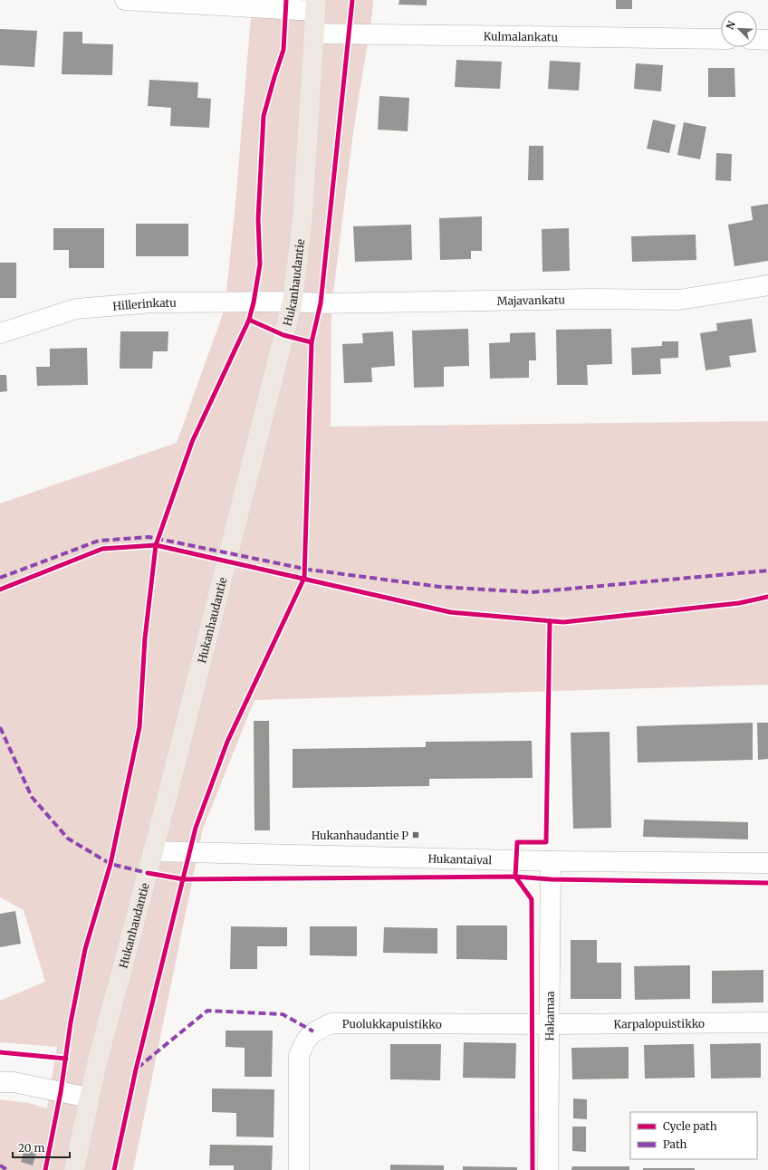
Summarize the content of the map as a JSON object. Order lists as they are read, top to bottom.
{
  "streets": {
    "main road": ["Hukanhaudantie"],
    "street": [
      "Kulmalankatu",
      "Majavankatu",
      "Hillerinkatu",
      "Hukantaival",
      "Hakamaa",
      "Puolukkapuistikko",
      "Karpalopuistikko"
    ]
  },
  "crossings": [
    ["Kulmalankatu", "Hukanhaudantie"],
    ["Hukanhaudantie", "Majavankatu"],
    ["Hukanhaudantie", "Hillerinkatu"],
    ["Hukanhaudantie", "Hukantaival"],
    ["Majavankatu", "Hillerinkatu"],
    ["Hukantaival", "Hakamaa"],
    ["Hakamaa", "Puolukkapuistikko"],
    ["Hakamaa", "Karpalopuistikko"],
    ["Puolukkapuistikko", "Karpalopuistikko"]
  ],
  "places": {
    "transit": ["Hukanhaudantie P"]
  },
  "legend": ["Cycle path", "Path"],
  "scale_bar": "20 m",
  "north": "top left"
}
